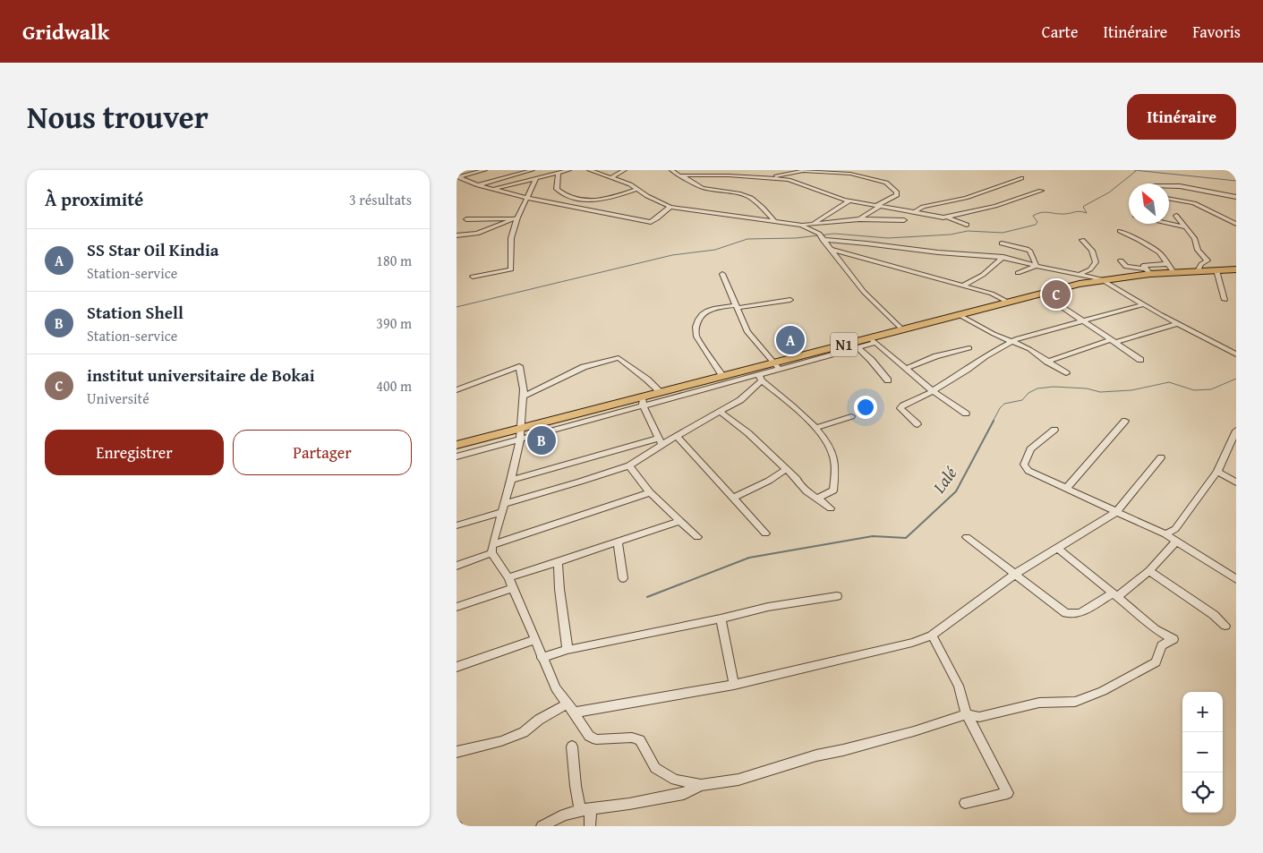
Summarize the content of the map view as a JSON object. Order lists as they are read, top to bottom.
{
  "streets": {
    "highway": ["N1"]
  },
  "water": ["Lalé"],
  "north": "top left",
  "page": {
    "header": "Gridwalk",
    "nav": ["Carte", "Itinéraire", "Favoris"],
    "title": "Nous trouver",
    "buttons": [
      "Itinéraire",
      ["Enregistrer", "Partager"]
    ],
    "heading": ["À proximité", "3 résultats"],
    "list": [
      {
        "mark": "A",
        "name": "SS Star Oil Kindia",
        "note": "Station-service",
        "value": "180 m"
      },
      {
        "mark": "B",
        "name": "Station Shell",
        "note": "Station-service",
        "value": "390 m"
      },
      {
        "mark": "C",
        "name": "institut universitaire de Bokai",
        "note": "Université",
        "value": "400 m"
      }
    ],
    "pins": ["C", "A", "B"],
    "map_buttons": ["+", "−"]
  }
}
